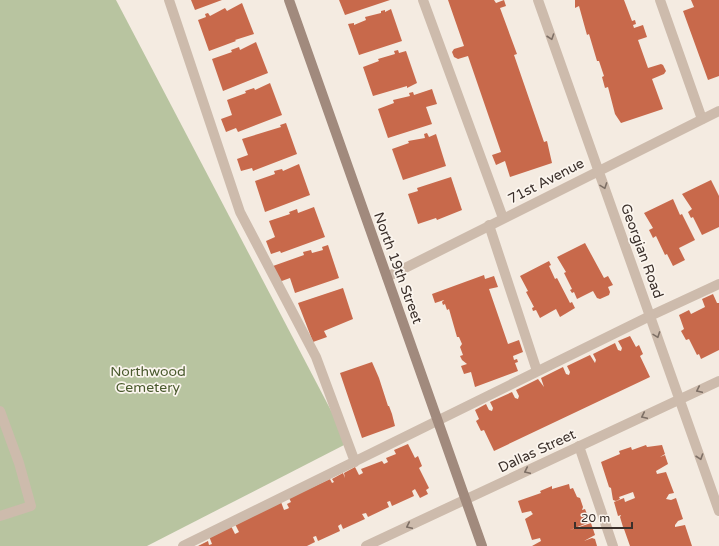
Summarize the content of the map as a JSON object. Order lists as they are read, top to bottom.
{
  "streets": {
    "street": [
      "71st Avenue",
      "Georgian Road",
      "North 19th Street",
      "Dallas Street"
    ]
  },
  "crossings": [
    ["71st Avenue", "Georgian Road"],
    ["71st Avenue", "North 19th Street"],
    ["Georgian Road", "Dallas Street"],
    ["North 19th Street", "Dallas Street"]
  ],
  "one_way": ["Georgian Road"],
  "parks": ["Northwood Cemetery"],
  "scale_bar": "20 m"
}
